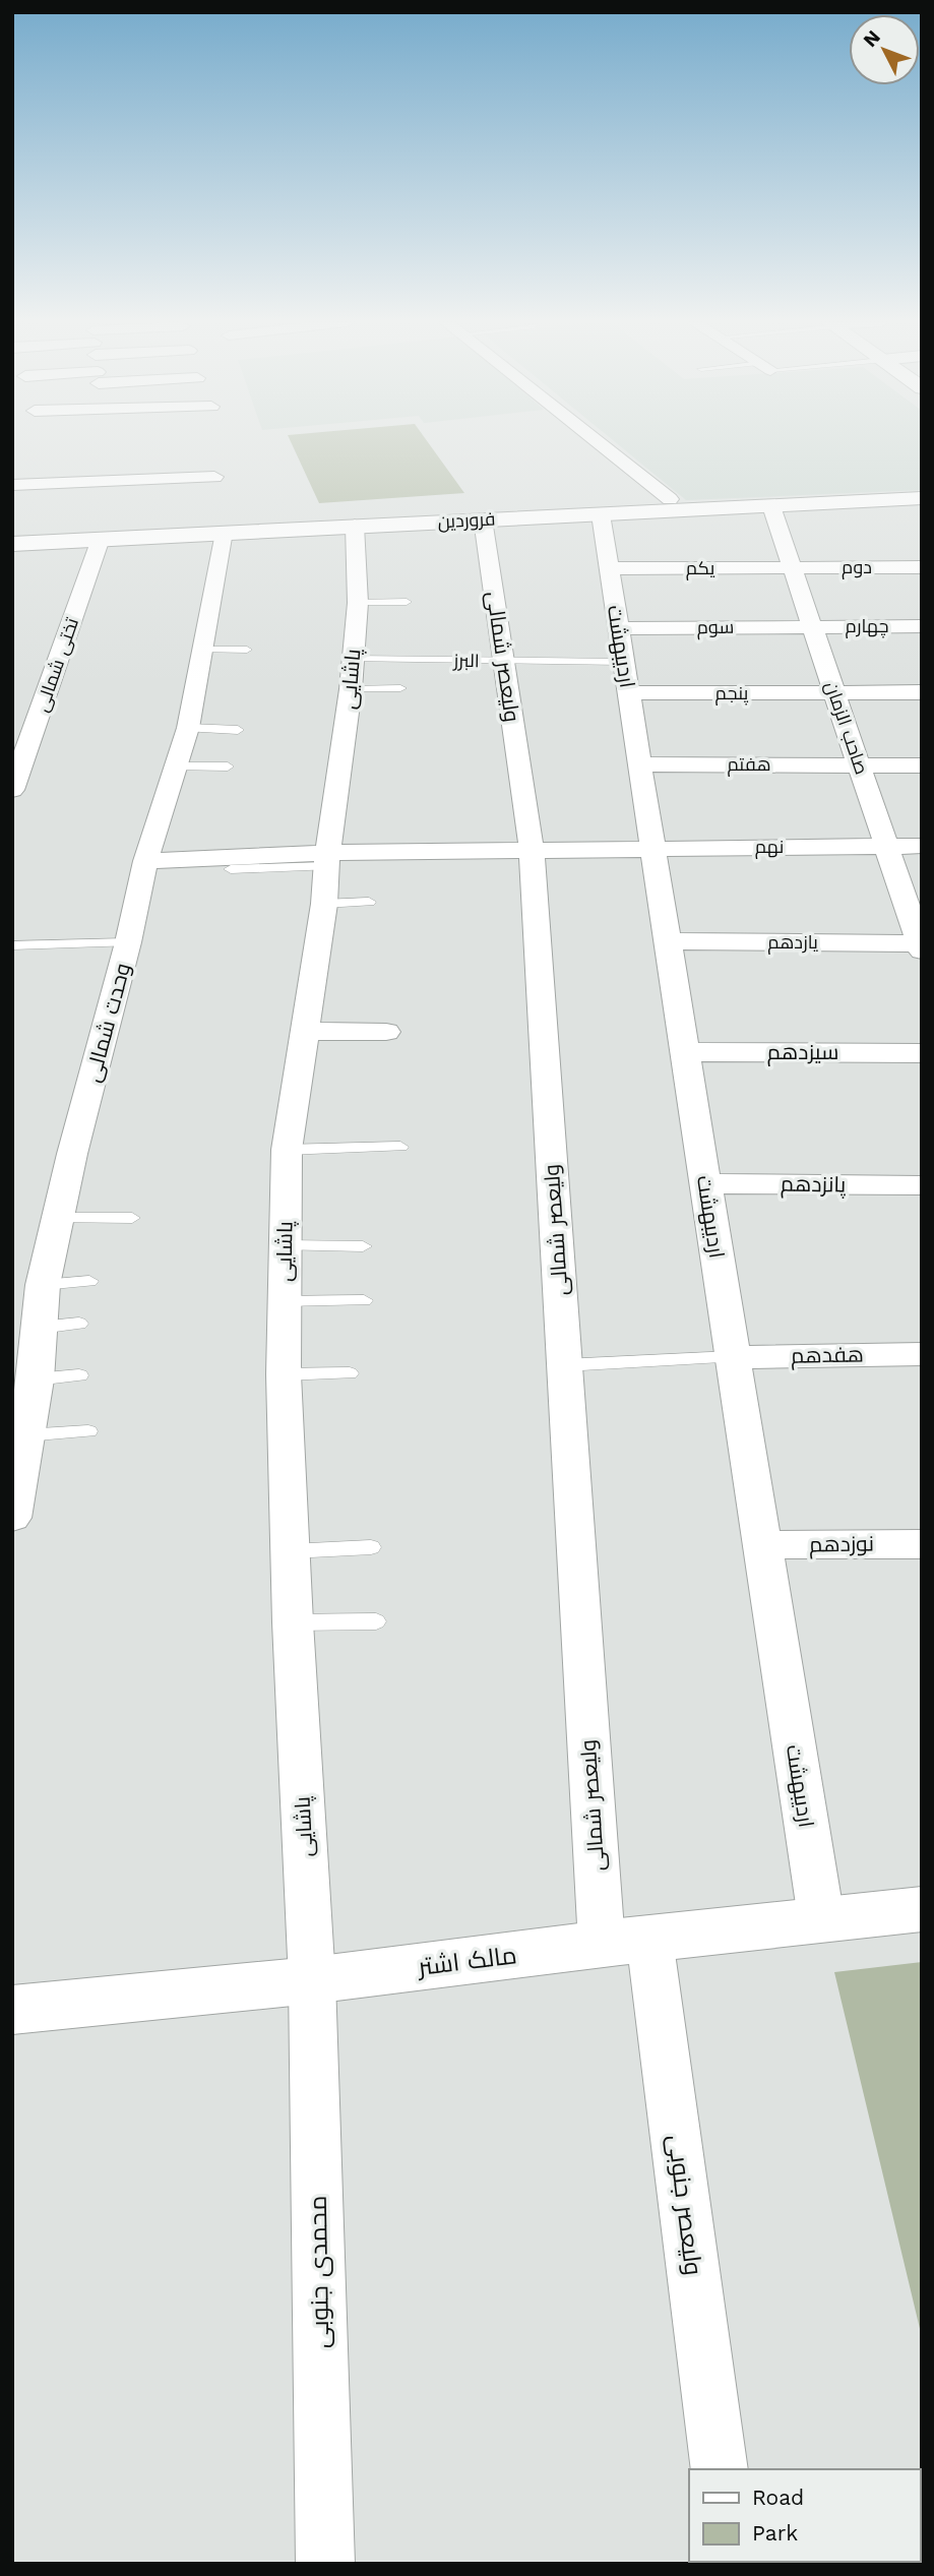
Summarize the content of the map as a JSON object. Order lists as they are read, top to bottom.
{
  "streets": {
    "street": [
      "فروردین",
      "دوم",
      "یکم",
      "چهارم",
      "سوم",
      "اردیبهشت",
      "ولیعصر شمالی",
      "تختی شمالی",
      "پاشایی",
      "پنجم",
      "صاحب الزمان",
      "هفتم",
      "نهم",
      "یازدهم",
      "وحدت شمالی",
      "سیزدهم",
      "پانزدهم",
      "هفدهم",
      "نوزدهم",
      "مالک اشتر",
      "ولیعصر جنوبی",
      "محمدی جنوبی"
    ],
    "lane": ["البرز"]
  },
  "crossings": [
    ["فروردین", "اردیبهشت"],
    ["فروردین", "ولیعصر شمالی"],
    ["فروردین", "تختی شمالی"],
    ["فروردین", "پاشایی"],
    ["فروردین", "صاحب الزمان"],
    ["فروردین", "وحدت شمالی"],
    ["دوم", "یکم"],
    ["دوم", "صاحب الزمان"],
    ["یکم", "اردیبهشت"],
    ["یکم", "صاحب الزمان"],
    ["چهارم", "سوم"],
    ["چهارم", "صاحب الزمان"],
    ["سوم", "اردیبهشت"],
    ["سوم", "صاحب الزمان"],
    ["اردیبهشت", "البرز"],
    ["اردیبهشت", "پنجم"],
    ["اردیبهشت", "هفتم"],
    ["اردیبهشت", "نهم"],
    ["اردیبهشت", "یازدهم"],
    ["اردیبهشت", "سیزدهم"],
    ["اردیبهشت", "پانزدهم"],
    ["اردیبهشت", "هفدهم"],
    ["اردیبهشت", "نوزدهم"],
    ["اردیبهشت", "مالک اشتر"],
    ["ولیعصر شمالی", "البرز"],
    ["ولیعصر شمالی", "نهم"],
    ["ولیعصر شمالی", "مالک اشتر"],
    ["ولیعصر شمالی", "ولیعصر جنوبی"],
    ["البرز", "پاشایی"],
    ["پاشایی", "نهم"],
    ["پاشایی", "مالک اشتر"],
    ["پاشایی", "محمدی جنوبی"],
    ["پنجم", "صاحب الزمان"],
    ["صاحب الزمان", "هفتم"],
    ["صاحب الزمان", "نهم"],
    ["صاحب الزمان", "یازدهم"],
    ["نهم", "وحدت شمالی"],
    ["مالک اشتر", "ولیعصر جنوبی"],
    ["مالک اشتر", "محمدی جنوبی"]
  ],
  "legend": ["Road", "Park"],
  "north": "top left"
}
